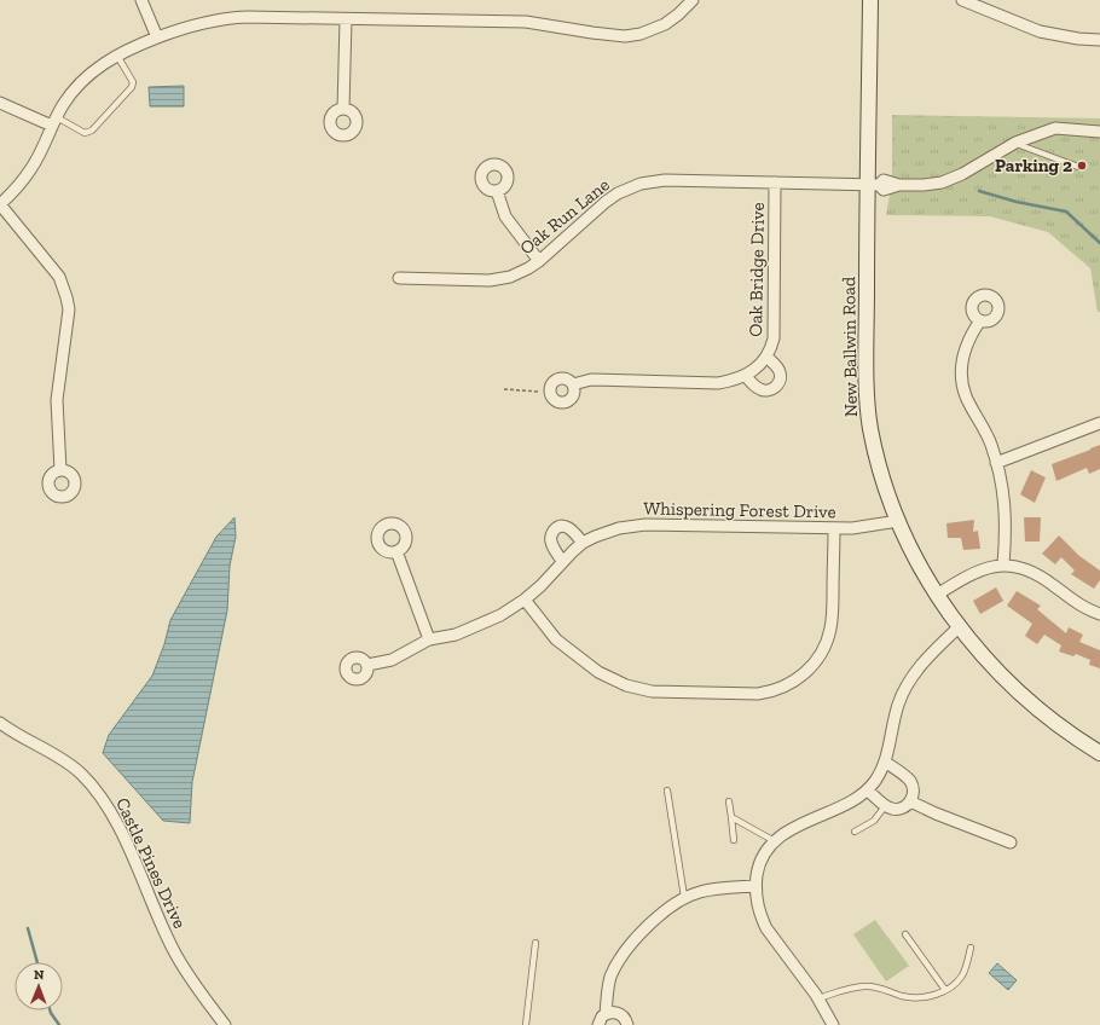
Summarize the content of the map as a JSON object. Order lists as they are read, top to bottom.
{
  "streets": {
    "main road": ["New Ballwin Road"],
    "street": [
      "Oak Run Lane",
      "Oak Bridge Drive",
      "Whispering Forest Drive",
      "Castle Pines Drive"
    ]
  },
  "crossings": [
    ["Oak Run Lane", "Oak Bridge Drive"],
    ["Oak Run Lane", "New Ballwin Road"],
    ["New Ballwin Road", "Whispering Forest Drive"]
  ],
  "places": ["Parking 2"],
  "north": "top"
}
